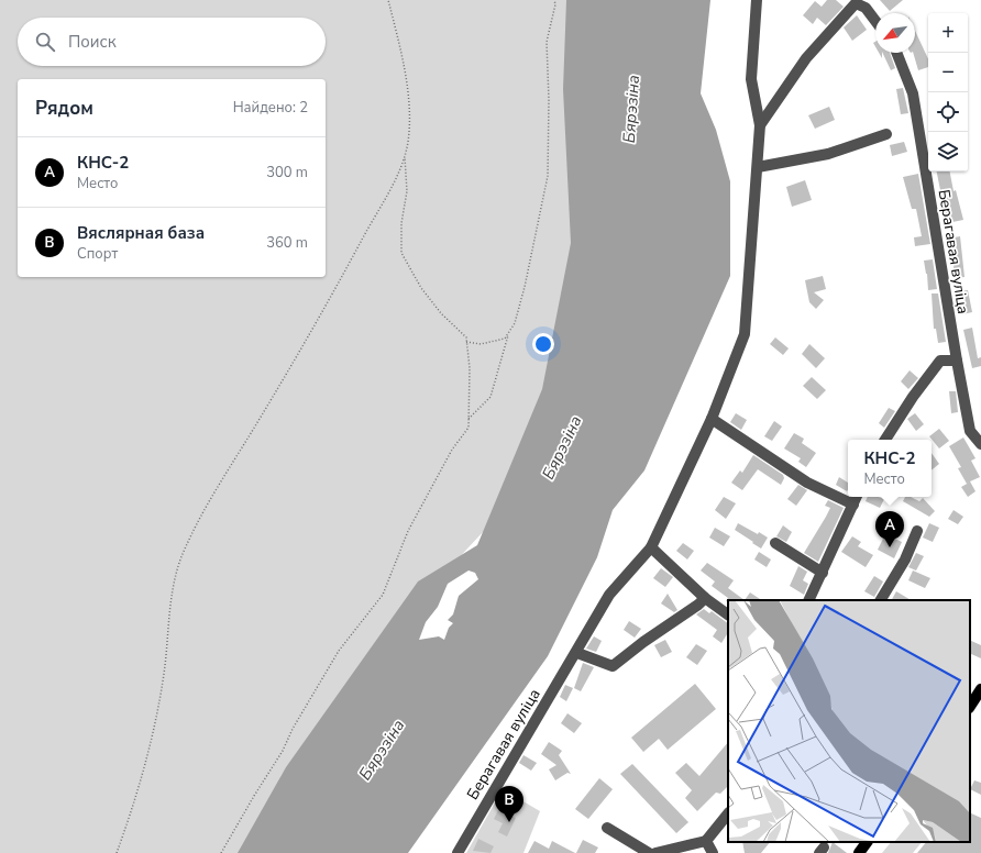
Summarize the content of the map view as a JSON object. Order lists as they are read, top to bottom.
{
  "streets": {
    "street": ["Берагавая вуліца"]
  },
  "water": ["Бярэзіна"],
  "north": "bottom left",
  "page": {
    "map_buttons": ["+", "−"],
    "search": "Поиск",
    "heading": ["Рядом", "Найдено: 2"],
    "list": [
      {
        "mark": "A",
        "name": "КНС-2",
        "note": "Место",
        "value": "300 m"
      },
      {
        "mark": "B",
        "name": "Вяслярная база",
        "note": "Спорт",
        "value": "360 m"
      }
    ],
    "popup": ["КНС-2", "Место"],
    "pins": ["A", "B"]
  }
}
